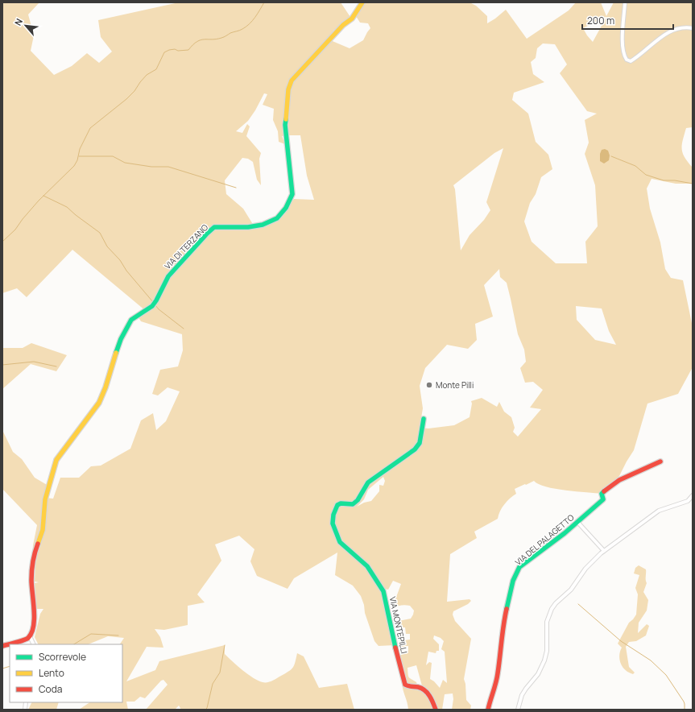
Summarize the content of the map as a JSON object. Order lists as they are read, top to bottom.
{
  "streets": {
    "street": ["VIA DI TERZANO", "VIA DEL PALAGETTO", "VIA MONTEPILLI"]
  },
  "places": ["Monte Pilli"],
  "legend": ["Scorrevole", "Lento", "Coda"],
  "scale_bar": "200 m",
  "north": "top left"
}
